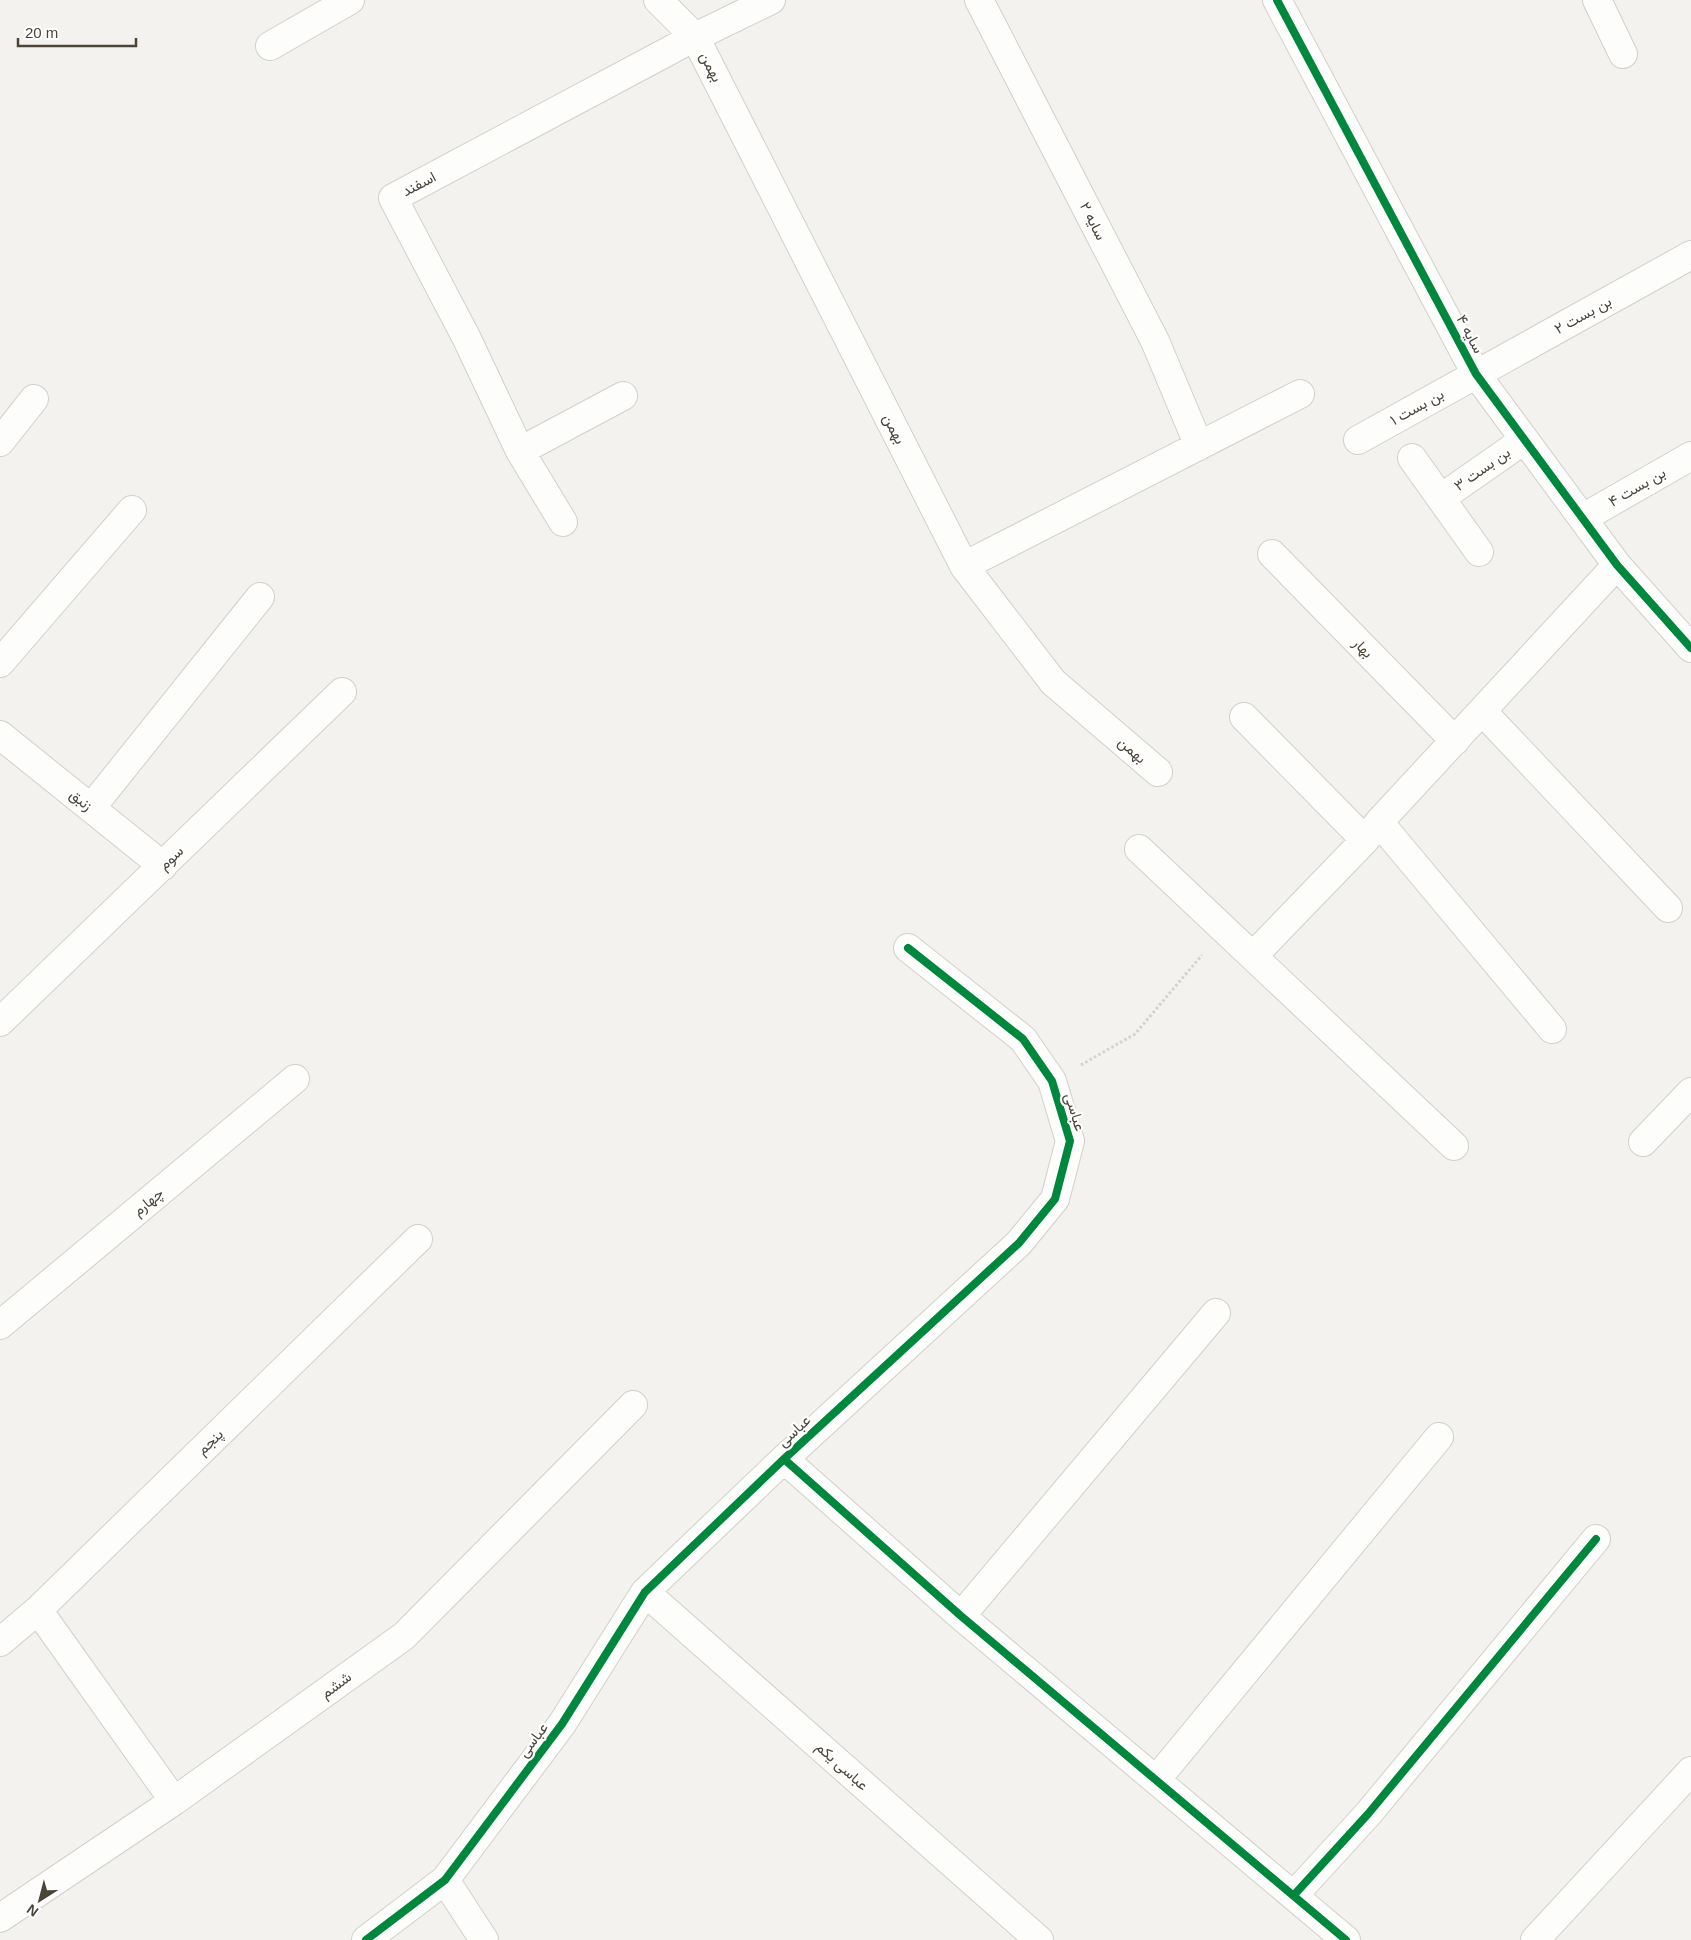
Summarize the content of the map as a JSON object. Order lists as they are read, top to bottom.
{
  "streets": {
    "street": [
      "بهمن",
      "اسفند",
      "سایه ۲",
      "بن بست ۲",
      "سایه ۴",
      "بن بست ۱",
      "بن بست ۳",
      "بن بست ۴",
      "بهار",
      "زنبق",
      "سوم",
      "عباسی",
      "چهارم",
      "پنجم",
      "ششم",
      "عباسی یکم"
    ]
  },
  "crossings": [
    ["بهمن", "اسفند"],
    ["بن بست ۲", "سایه ۴"],
    ["بن بست ۲", "بن بست ۱"],
    ["سایه ۴", "بن بست ۱"],
    ["سایه ۴", "بن بست ۳"],
    ["سایه ۴", "بن بست ۴"],
    ["زنبق", "سوم"],
    ["عباسی", "عباسی یکم"]
  ],
  "scale_bar": "20 m",
  "north": "bottom left"
}
